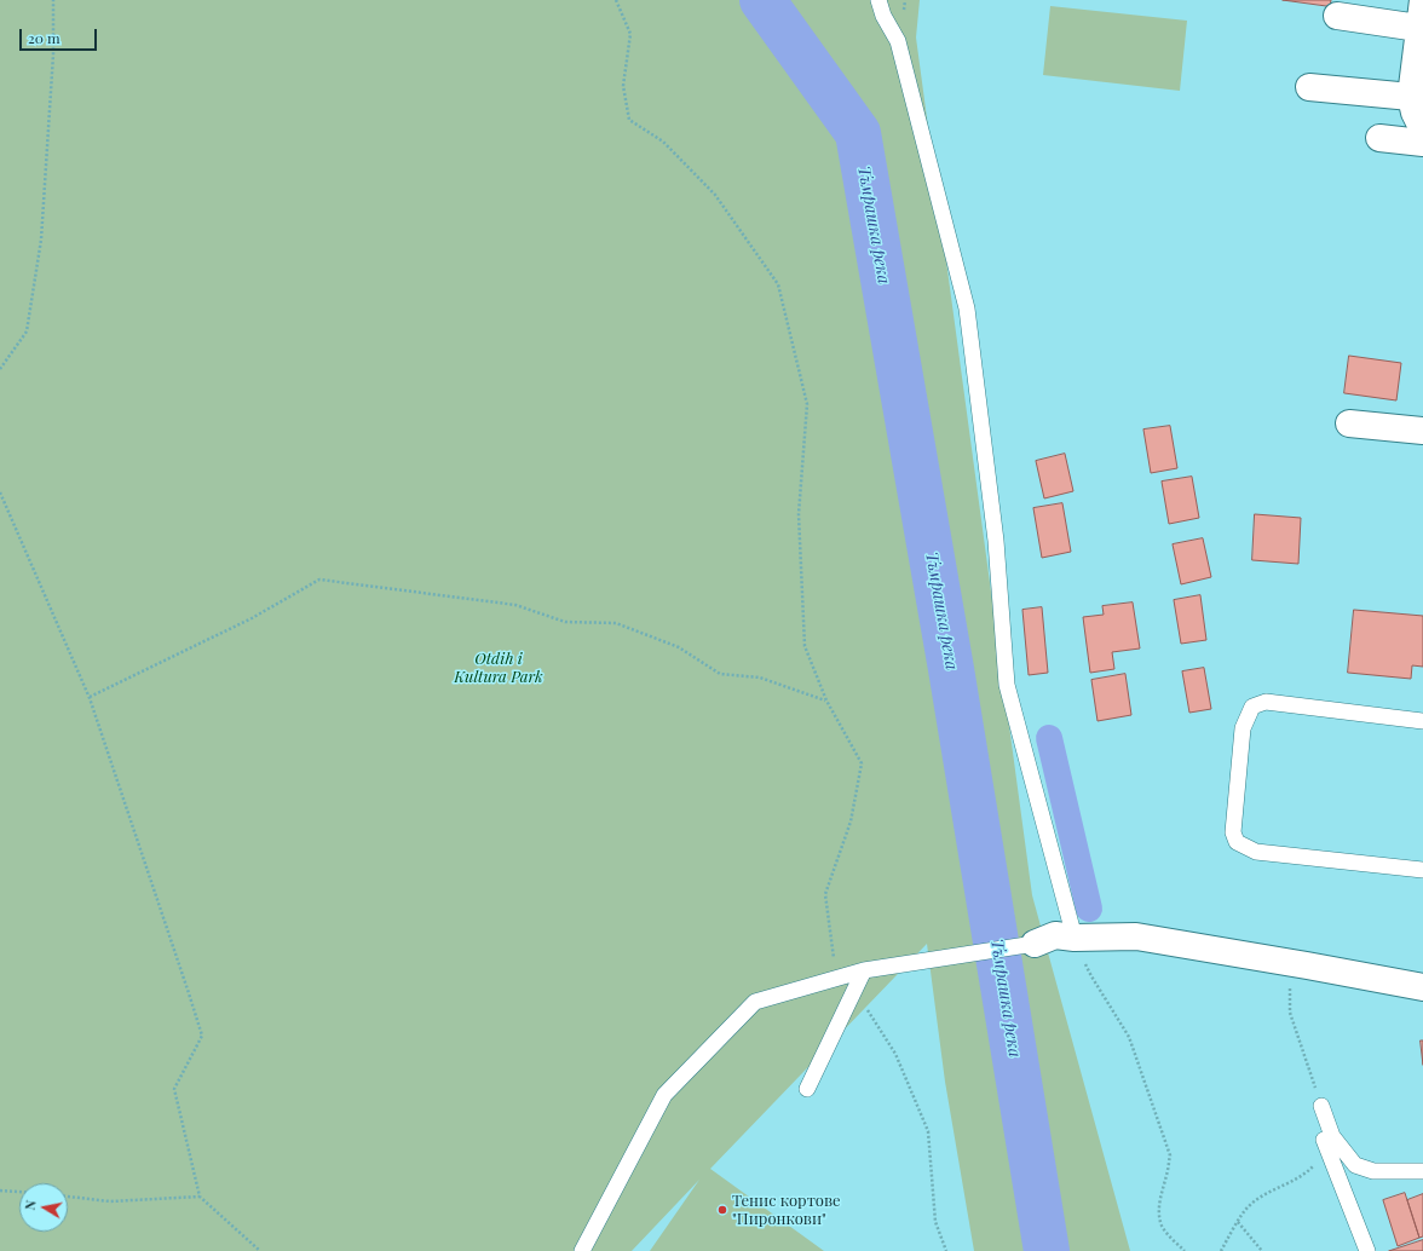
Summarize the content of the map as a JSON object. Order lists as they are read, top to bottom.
{
  "water": ["Тъмрашка река"],
  "parks": ["Otdih i Kultura Park"],
  "places": ["Тенис кортове \"Пиронкови\""],
  "scale_bar": "20 m",
  "north": "left"
}
